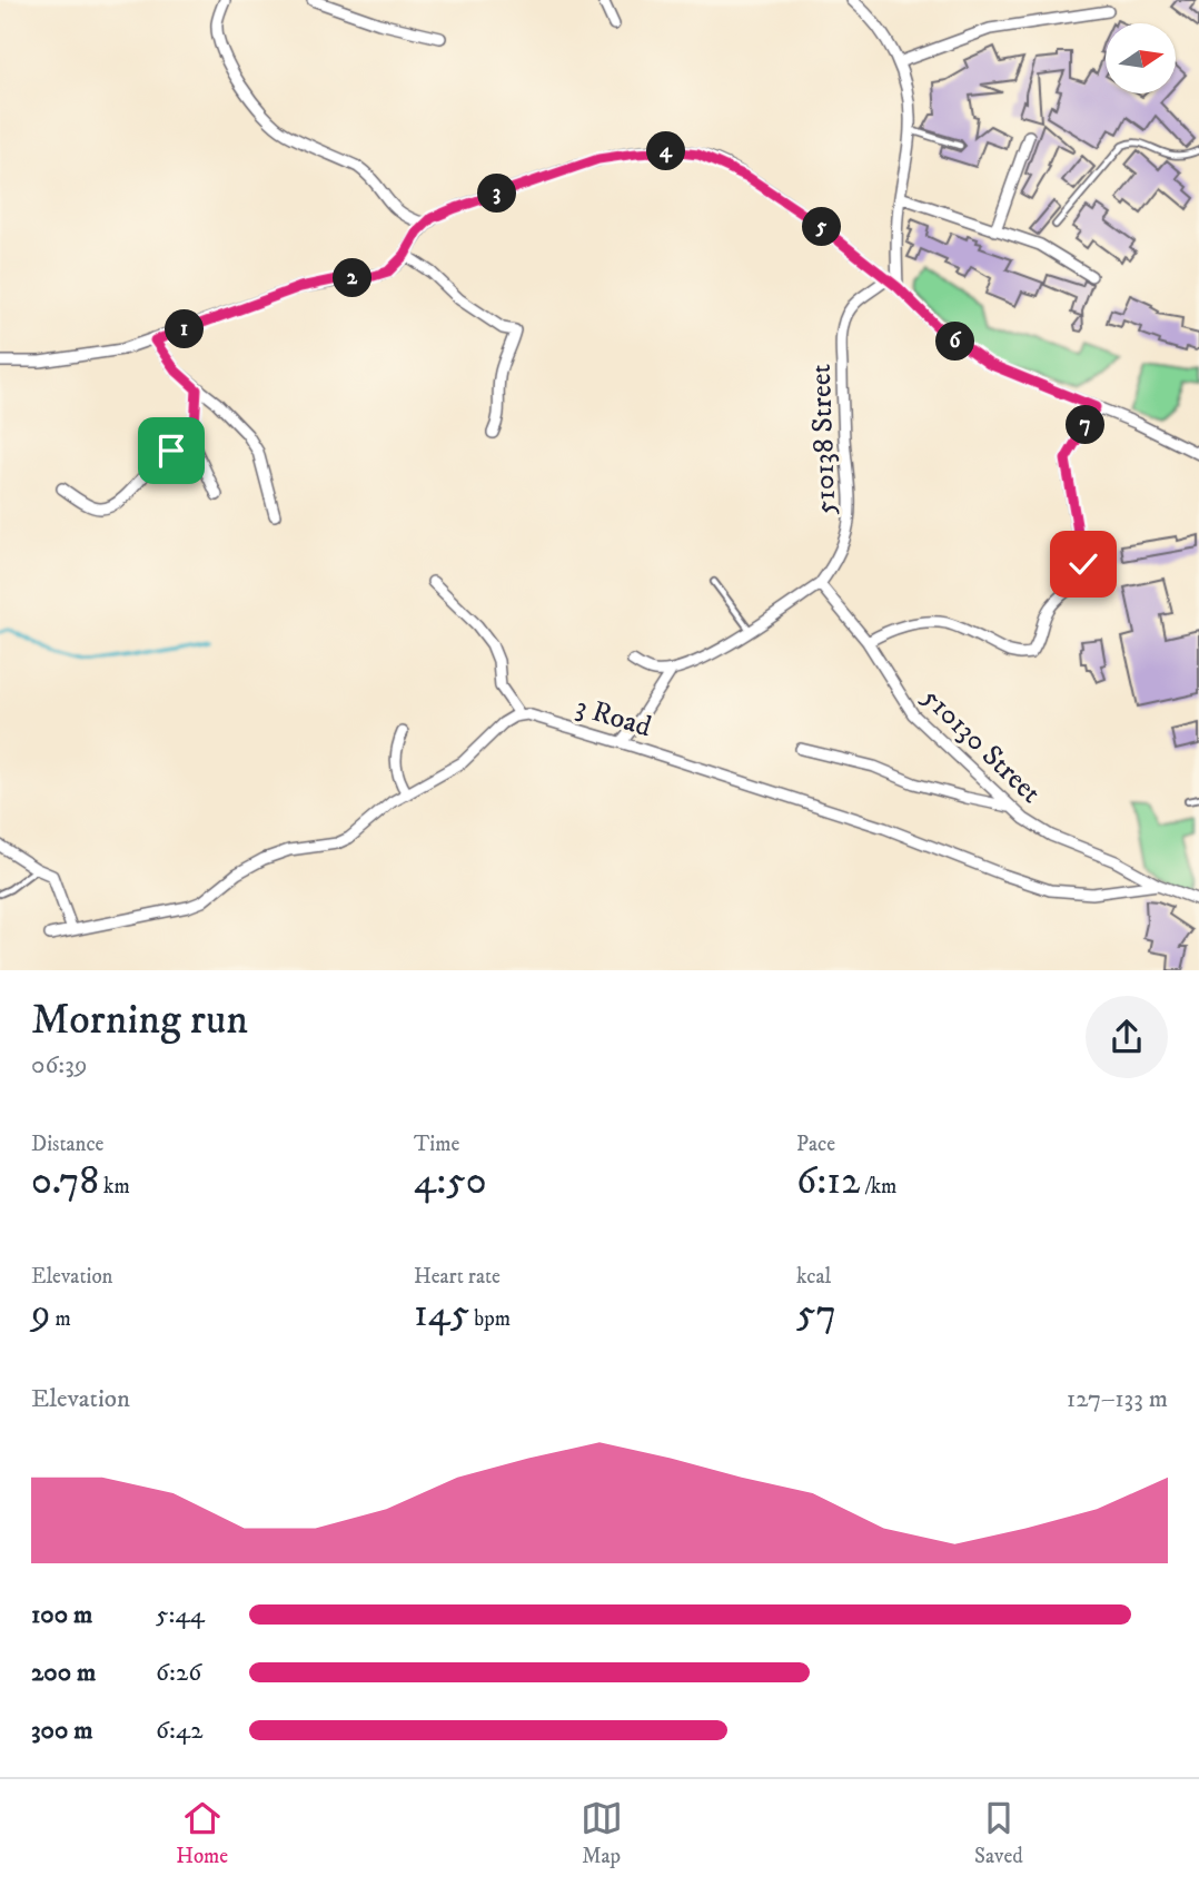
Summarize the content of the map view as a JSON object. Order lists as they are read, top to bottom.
{
  "streets": {
    "street": ["510138 Street", "3 Road", "510130 Street"]
  },
  "crossings": [
    ["510138 Street", "510130 Street"],
    ["3 Road", "510130 Street"]
  ],
  "north": "right",
  "page": {
    "pins": [
      "4",
      "3",
      "5",
      "2",
      "1",
      "6",
      "7"
    ],
    "heading": ["Morning run", "06:39"],
    "stats": [
      ["Distance", "0.78 km"],
      ["Time", "4:50"],
      ["Pace", "6:12 /km"],
      ["Elevation", "9 m"],
      ["Heart rate", "145 bpm"],
      ["kcal", "57"]
    ],
    "chart": ["Elevation", "127–133 m"],
    "list": [
      {
        "name": "100 m",
        "note": "5:44"
      },
      {
        "name": "200 m",
        "note": "6:26"
      },
      {
        "name": "300 m",
        "note": "6:42"
      }
    ],
    "tabs": ["Home", "Map", "Saved"]
  }
}
